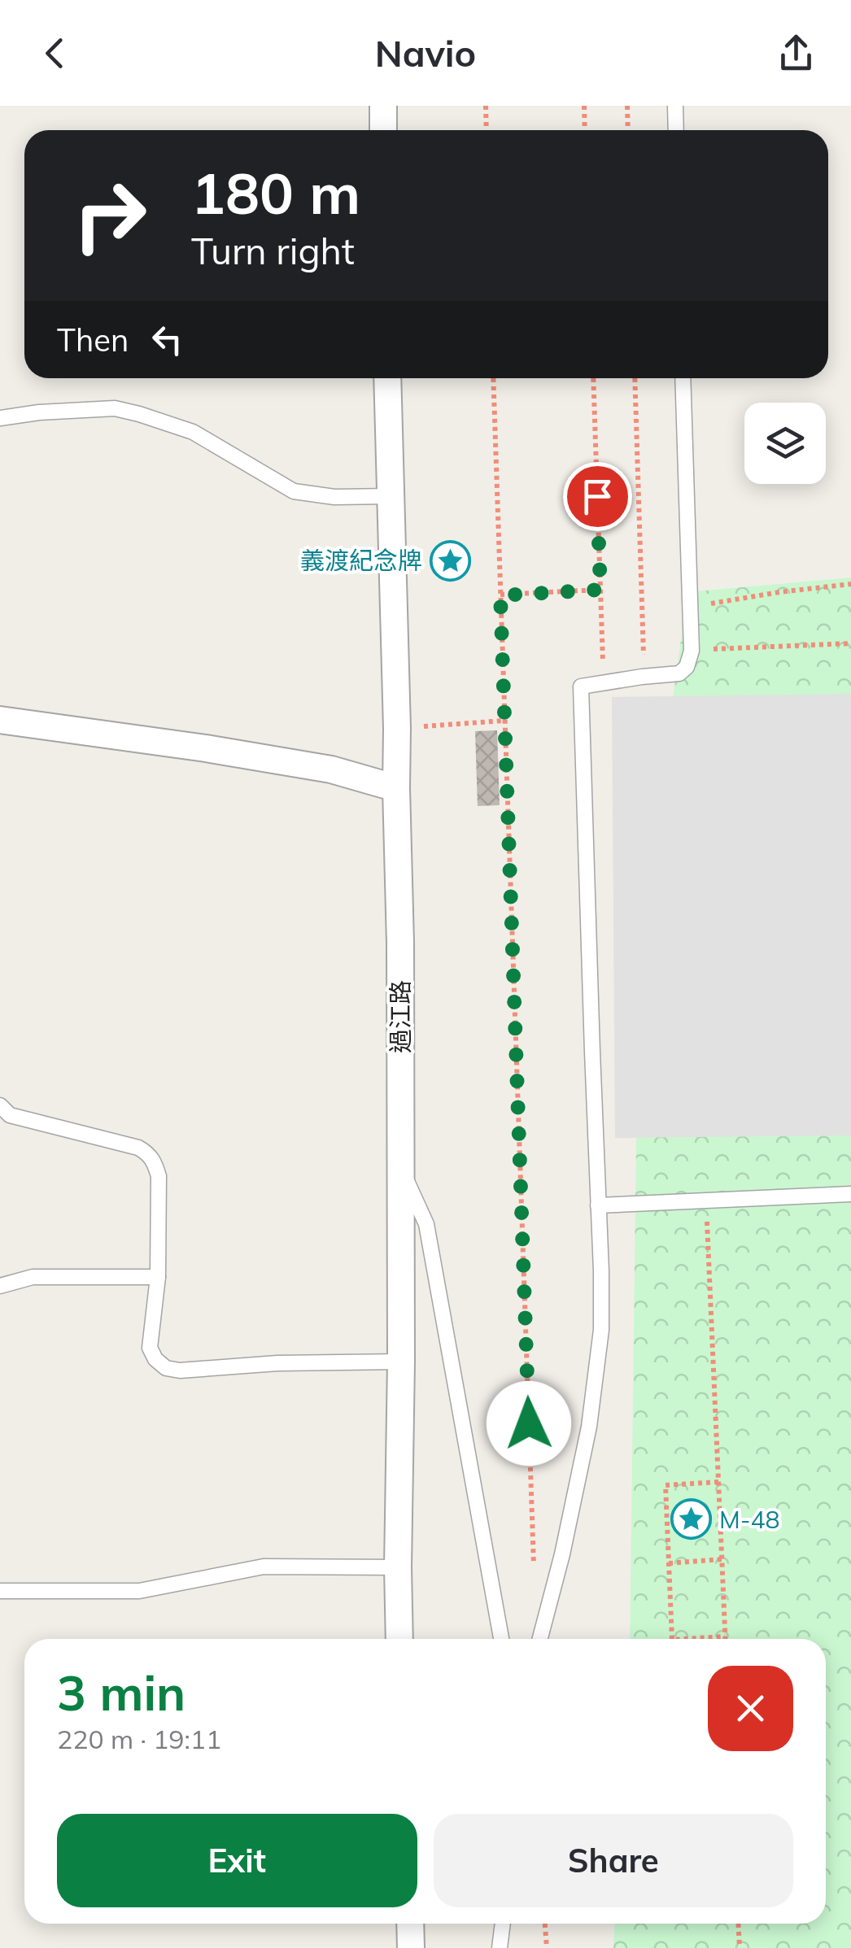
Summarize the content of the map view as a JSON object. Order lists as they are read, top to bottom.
{
  "streets": {
    "street": ["過江路"]
  },
  "places": {
    "place": ["義渡紀念牌", "M-48"]
  },
  "page": {
    "header": "Navio",
    "turn": ["180 m", "Turn right"],
    "then": "Then",
    "heading": ["3 min", "220 m · 19:11"],
    "buttons": ["Exit", "Share"]
  }
}
